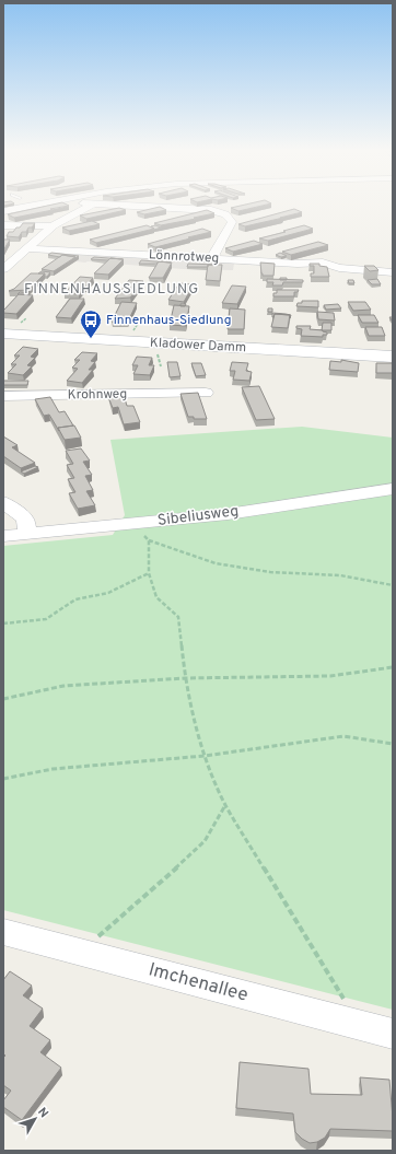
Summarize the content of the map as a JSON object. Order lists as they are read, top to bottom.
{
  "streets": {
    "main road": ["Kladower Damm"],
    "street": [
      "Lönnrotweg",
      "Krohnweg",
      "Sibeliusweg",
      "Imchenallee"
    ]
  },
  "districts": ["FINNENHAUSSIEDLUNG"],
  "places": {
    "bus stop": ["Finnenhaus-Siedlung"]
  },
  "north": "top right"
}
